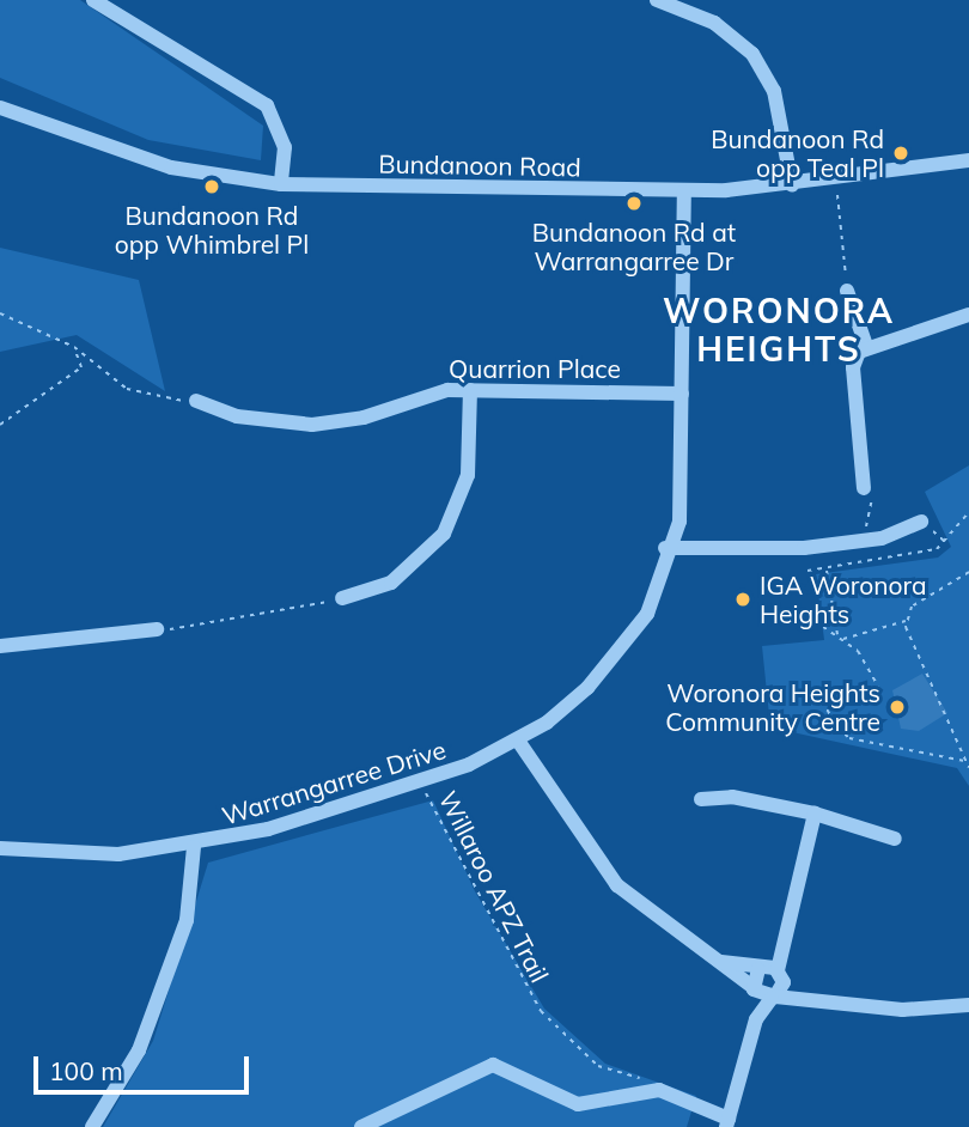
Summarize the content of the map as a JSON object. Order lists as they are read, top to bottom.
{
  "streets": {
    "street": ["Bundanoon Road", "Quarrion Place", "Warrangarree Drive"],
    "path": ["Willaroo APZ Trail"]
  },
  "crossings": [
    ["Bundanoon Road", "Warrangarree Drive"],
    ["Quarrion Place", "Warrangarree Drive"],
    ["Warrangarree Drive", "Willaroo APZ Trail"]
  ],
  "districts": ["WORONORA HEIGHTS"],
  "places": [
    "Bundanoon Rd opp Teal Pl",
    "Bundanoon Rd opp Whimbrel Pl",
    "Bundanoon Rd at Warrangarree Dr",
    "IGA Woronora Heights",
    "Woronora Heights Community Centre"
  ],
  "scale_bar": "100 m"
}
